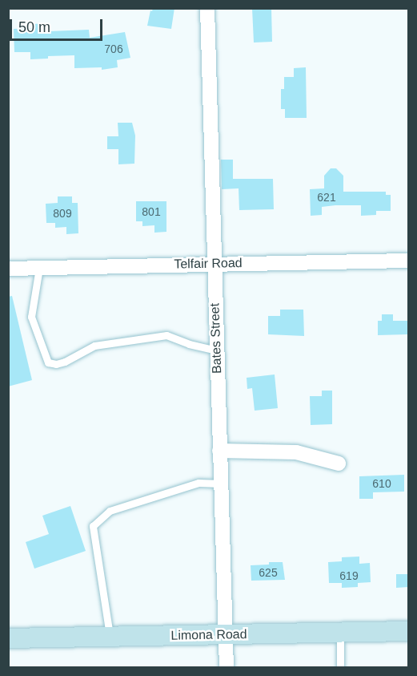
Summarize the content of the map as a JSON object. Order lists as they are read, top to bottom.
{
  "streets": {
    "street": ["Telfair Road", "Bates Street", "Limona Road"]
  },
  "crossings": [
    ["Telfair Road", "Bates Street"],
    ["Bates Street", "Limona Road"]
  ],
  "house_numbers": [
    "706",
    "621",
    "801",
    "809",
    "610",
    "625",
    "619"
  ],
  "scale_bar": "50 m"
}
